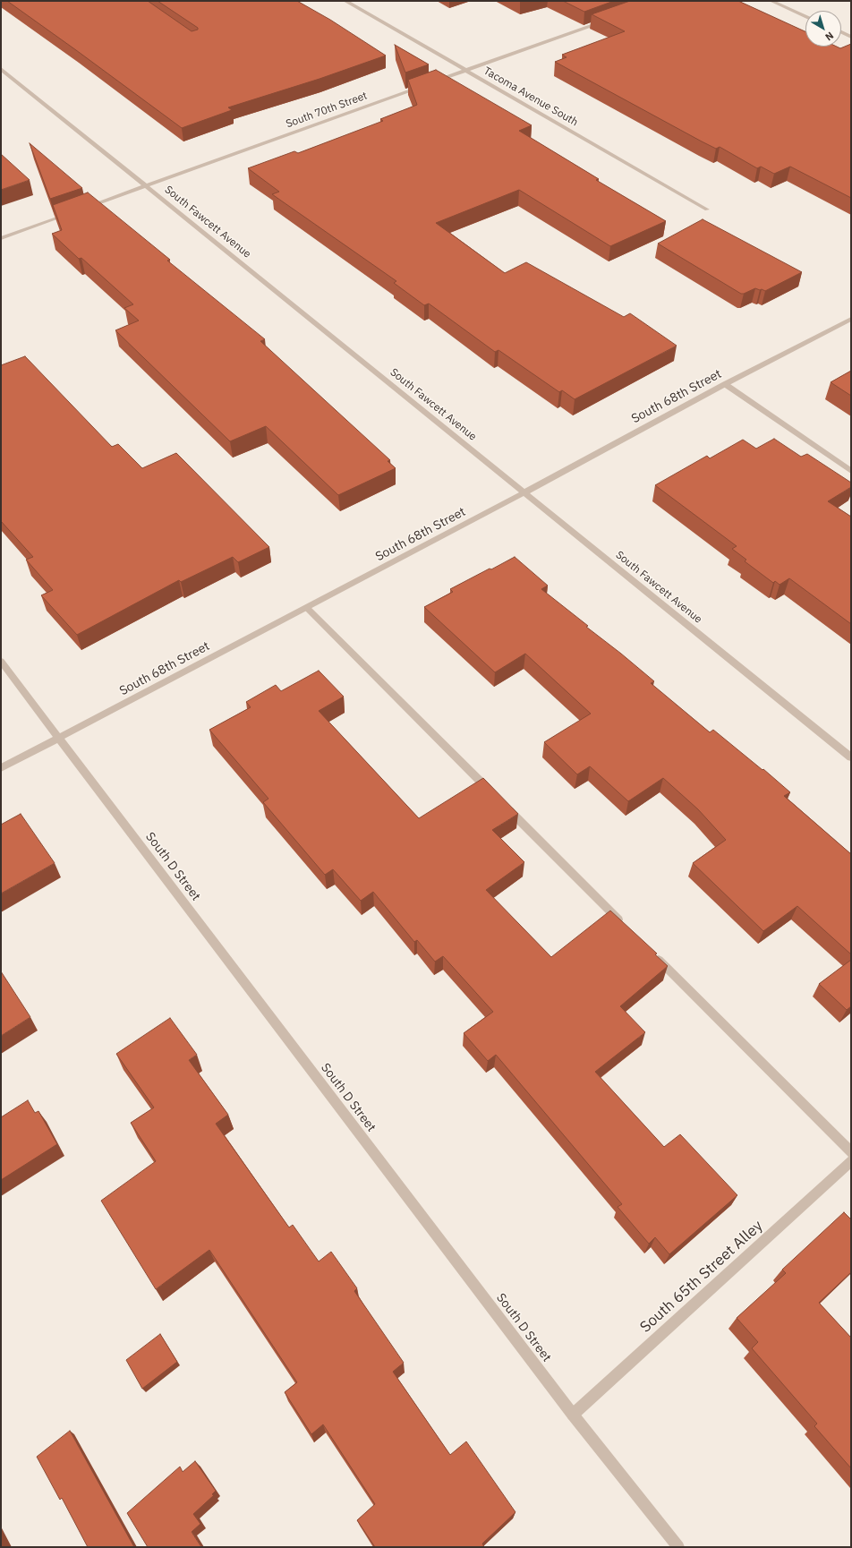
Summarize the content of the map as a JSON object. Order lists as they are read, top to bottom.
{
  "streets": {
    "street": [
      "Tacoma Avenue South",
      "South 70th Street",
      "South Fawcett Avenue",
      "South 68th Street",
      "South D Street",
      "South 65th Street Alley"
    ]
  },
  "crossings": [
    ["South 70th Street", "South Fawcett Avenue"],
    ["South Fawcett Avenue", "South 68th Street"],
    ["South 68th Street", "South D Street"],
    ["South D Street", "South 65th Street Alley"]
  ],
  "north": "bottom right"
}
